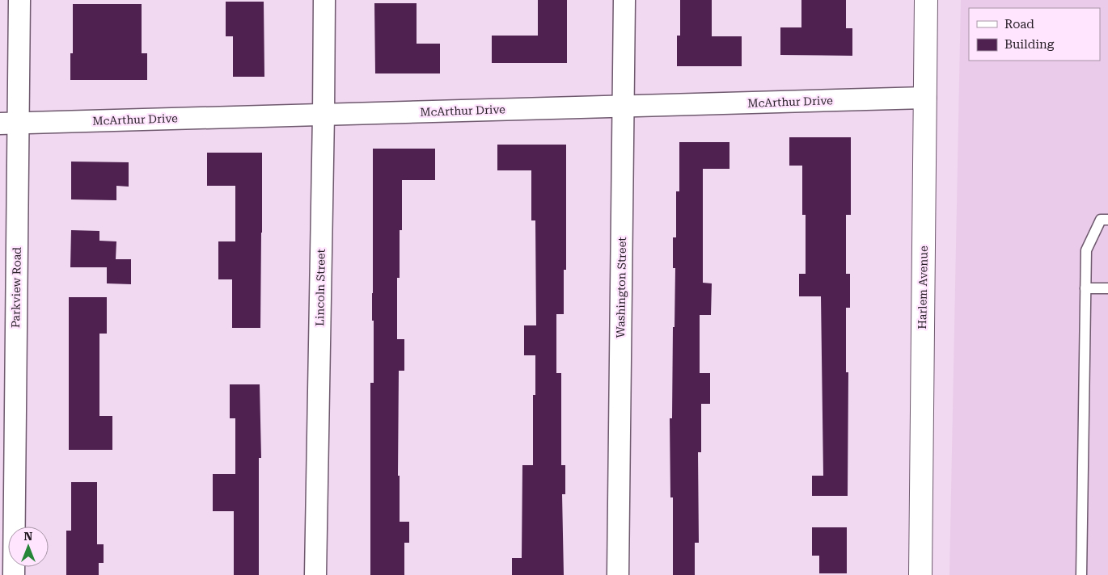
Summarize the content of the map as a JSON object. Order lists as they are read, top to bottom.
{
  "streets": {
    "main road": ["Harlem Avenue"],
    "street": [
      "McArthur Drive",
      "Parkview Road",
      "Lincoln Street",
      "Washington Street"
    ]
  },
  "crossings": [
    ["McArthur Drive", "Parkview Road"],
    ["McArthur Drive", "Lincoln Street"],
    ["McArthur Drive", "Washington Street"],
    ["McArthur Drive", "Harlem Avenue"]
  ],
  "legend": ["Road", "Building"],
  "north": "top"
}
